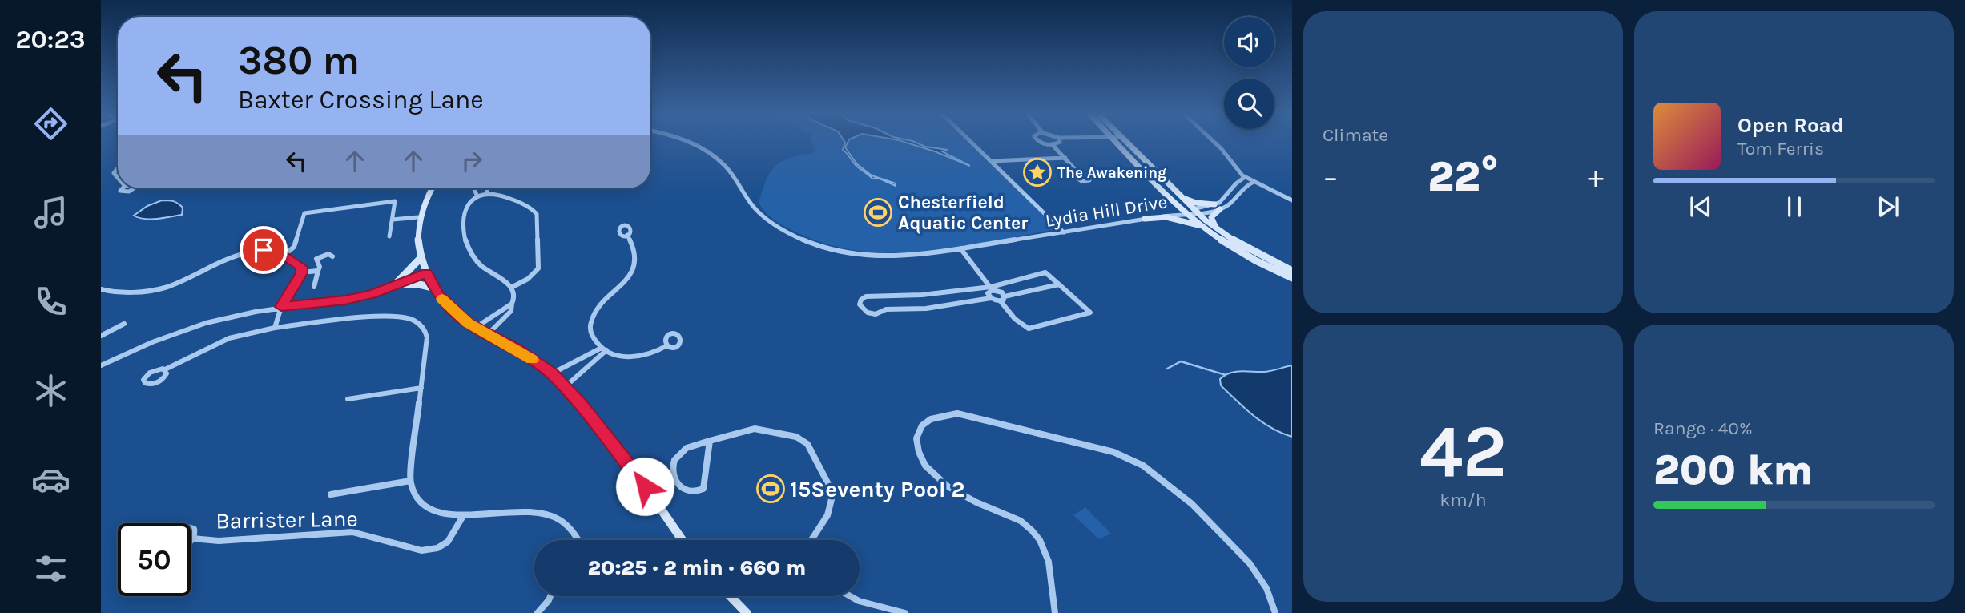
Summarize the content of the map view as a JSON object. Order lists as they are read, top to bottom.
{
  "streets": {
    "street": ["Lydia Hill Drive", "Barrister Lane"]
  },
  "places": {
    "place": ["The Awakening"],
    "sports": ["Chesterfield Aquatic Center", "15Seventy Pool 2"]
  },
  "page": {
    "tabs": "20:23",
    "tile": [
      "Climate",
      ["42", "km/h"],
      ["Range · 40%", "200 km"]
    ],
    "turn": ["380 m", "Baxter Crossing Lane"],
    "song": ["Open Road", "Tom Ferris"],
    "heat": ["−", "22°", "+"],
    "limit": "50",
    "trip": "20:25 · 2 min · 660 m"
  }
}
